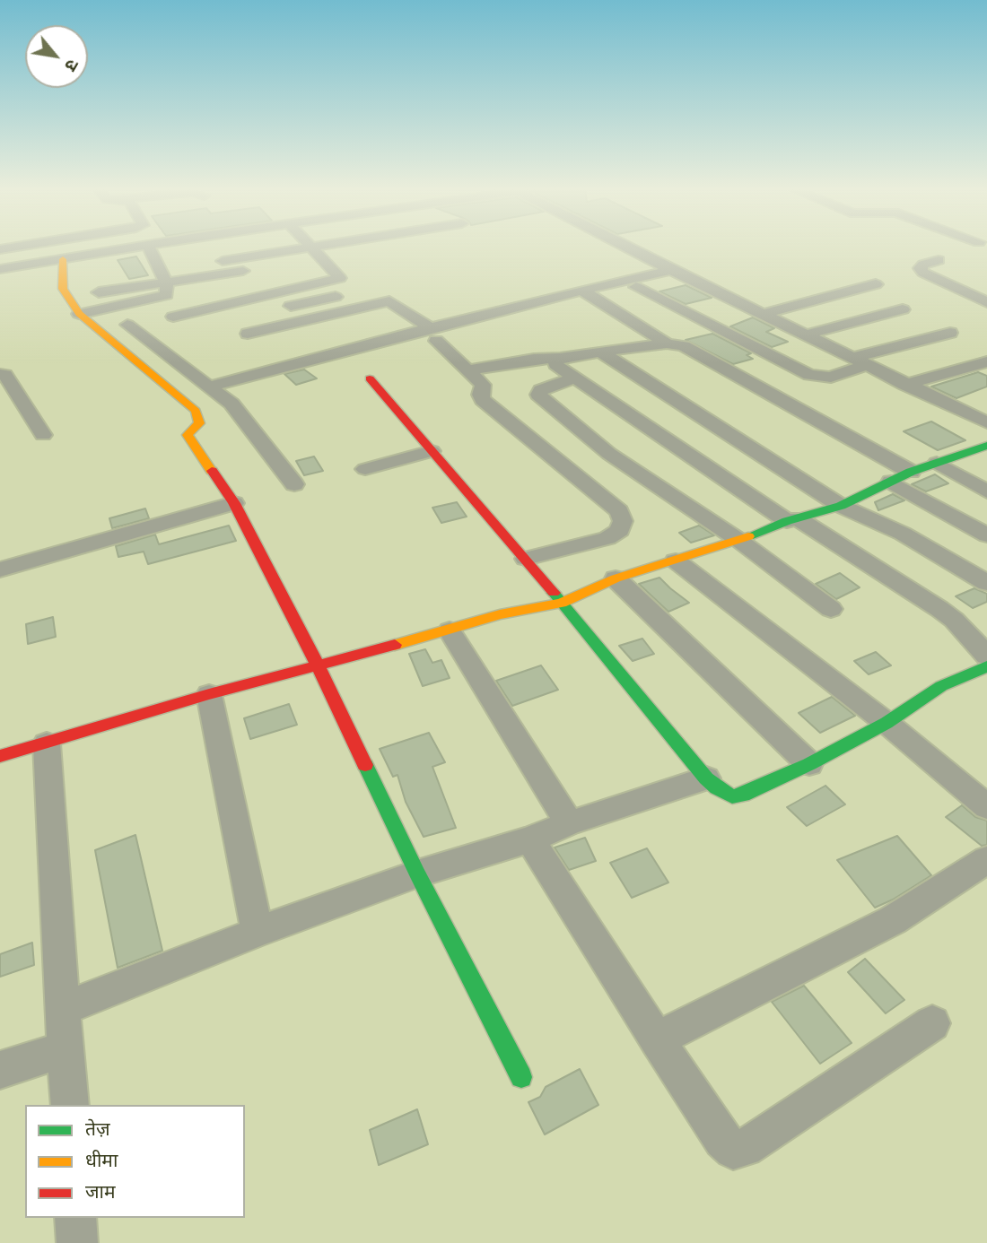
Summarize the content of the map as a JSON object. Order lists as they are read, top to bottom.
{
  "legend": ["तेज़", "धीमा", "जाम"],
  "north": "bottom right"
}
